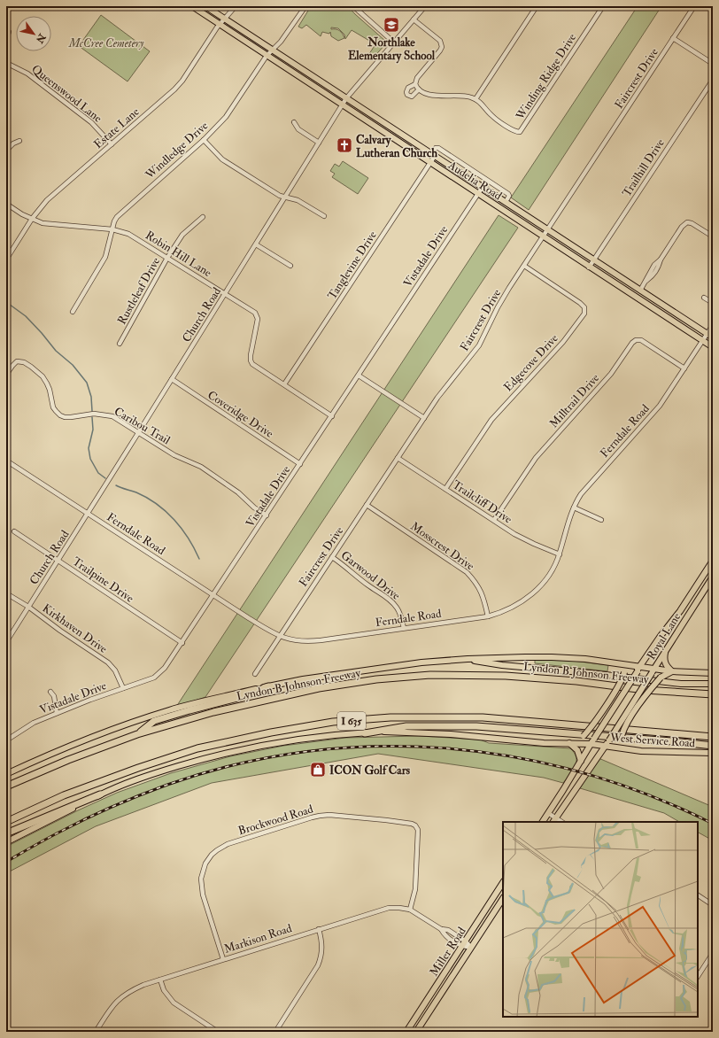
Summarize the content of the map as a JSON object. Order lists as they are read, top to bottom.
{
  "streets": {
    "highway": ["Lyndon B Johnson Freeway", "I 635"],
    "main road": [
      "Audelia Road",
      "Royal Lane",
      "West Service Road",
      "Miller Road"
    ],
    "street": [
      "Winding Ridge Drive",
      "Faircrest Drive",
      "Queenswood Lane",
      "Estate Lane",
      "Windledge Drive",
      "Trailhill Drive",
      "Robin Hill Lane",
      "Vistadale Drive",
      "Tanglevine Drive",
      "Rustleleaf Drive",
      "Church Road",
      "Edgecove Drive",
      "Milltrail Drive",
      "Coveridge Drive",
      "Caribou Trail",
      "Ferndale Road",
      "Trailcliff Drive",
      "Mosscrest Drive",
      "Garwood Drive",
      "Trailpine Drive",
      "Kirkhaven Drive",
      "Brockwood Road",
      "Markison Road"
    ]
  },
  "crossings": [
    ["Faircrest Drive", "Audelia Road"],
    ["Faircrest Drive", "Edgecove Drive"],
    ["Faircrest Drive", "Ferndale Road"],
    ["Faircrest Drive", "Trailcliff Drive"],
    ["Faircrest Drive", "Mosscrest Drive"],
    ["Faircrest Drive", "Garwood Drive"],
    ["Queenswood Lane", "Estate Lane"],
    ["Estate Lane", "Audelia Road"],
    ["Estate Lane", "Robin Hill Lane"],
    ["Windledge Drive", "Audelia Road"],
    ["Windledge Drive", "Robin Hill Lane"],
    ["Trailhill Drive", "Audelia Road"],
    ["Audelia Road", "Vistadale Drive"],
    ["Audelia Road", "Tanglevine Drive"],
    ["Audelia Road", "Church Road"],
    ["Audelia Road", "Ferndale Road"],
    ["Robin Hill Lane", "Vistadale Drive"],
    ["Robin Hill Lane", "Tanglevine Drive"],
    ["Robin Hill Lane", "Rustleleaf Drive"],
    ["Robin Hill Lane", "Church Road"],
    ["Vistadale Drive", "Coveridge Drive"],
    ["Vistadale Drive", "Caribou Trail"],
    ["Vistadale Drive", "Ferndale Road"],
    ["Vistadale Drive", "Trailpine Drive"],
    ["Vistadale Drive", "Kirkhaven Drive"],
    ["Church Road", "Coveridge Drive"],
    ["Church Road", "Caribou Trail"],
    ["Church Road", "Ferndale Road"],
    ["Church Road", "Trailpine Drive"],
    ["Church Road", "Kirkhaven Drive"],
    ["Edgecove Drive", "Trailcliff Drive"],
    ["Milltrail Drive", "Ferndale Road"],
    ["Milltrail Drive", "Trailcliff Drive"],
    ["Ferndale Road", "Trailcliff Drive"],
    ["Ferndale Road", "Mosscrest Drive"],
    ["Ferndale Road", "Garwood Drive"],
    ["Royal Lane", "West Service Road"],
    ["Brockwood Road", "Markison Road"],
    ["Markison Road", "Miller Road"]
  ],
  "parks": ["McCree Cemetery"],
  "places": {
    "school or university": ["Northlake Elementary School"],
    "church": ["Calvary Lutheran Church"],
    "shop": ["ICON Golf Cars"]
  },
  "north": "bottom right"
}
